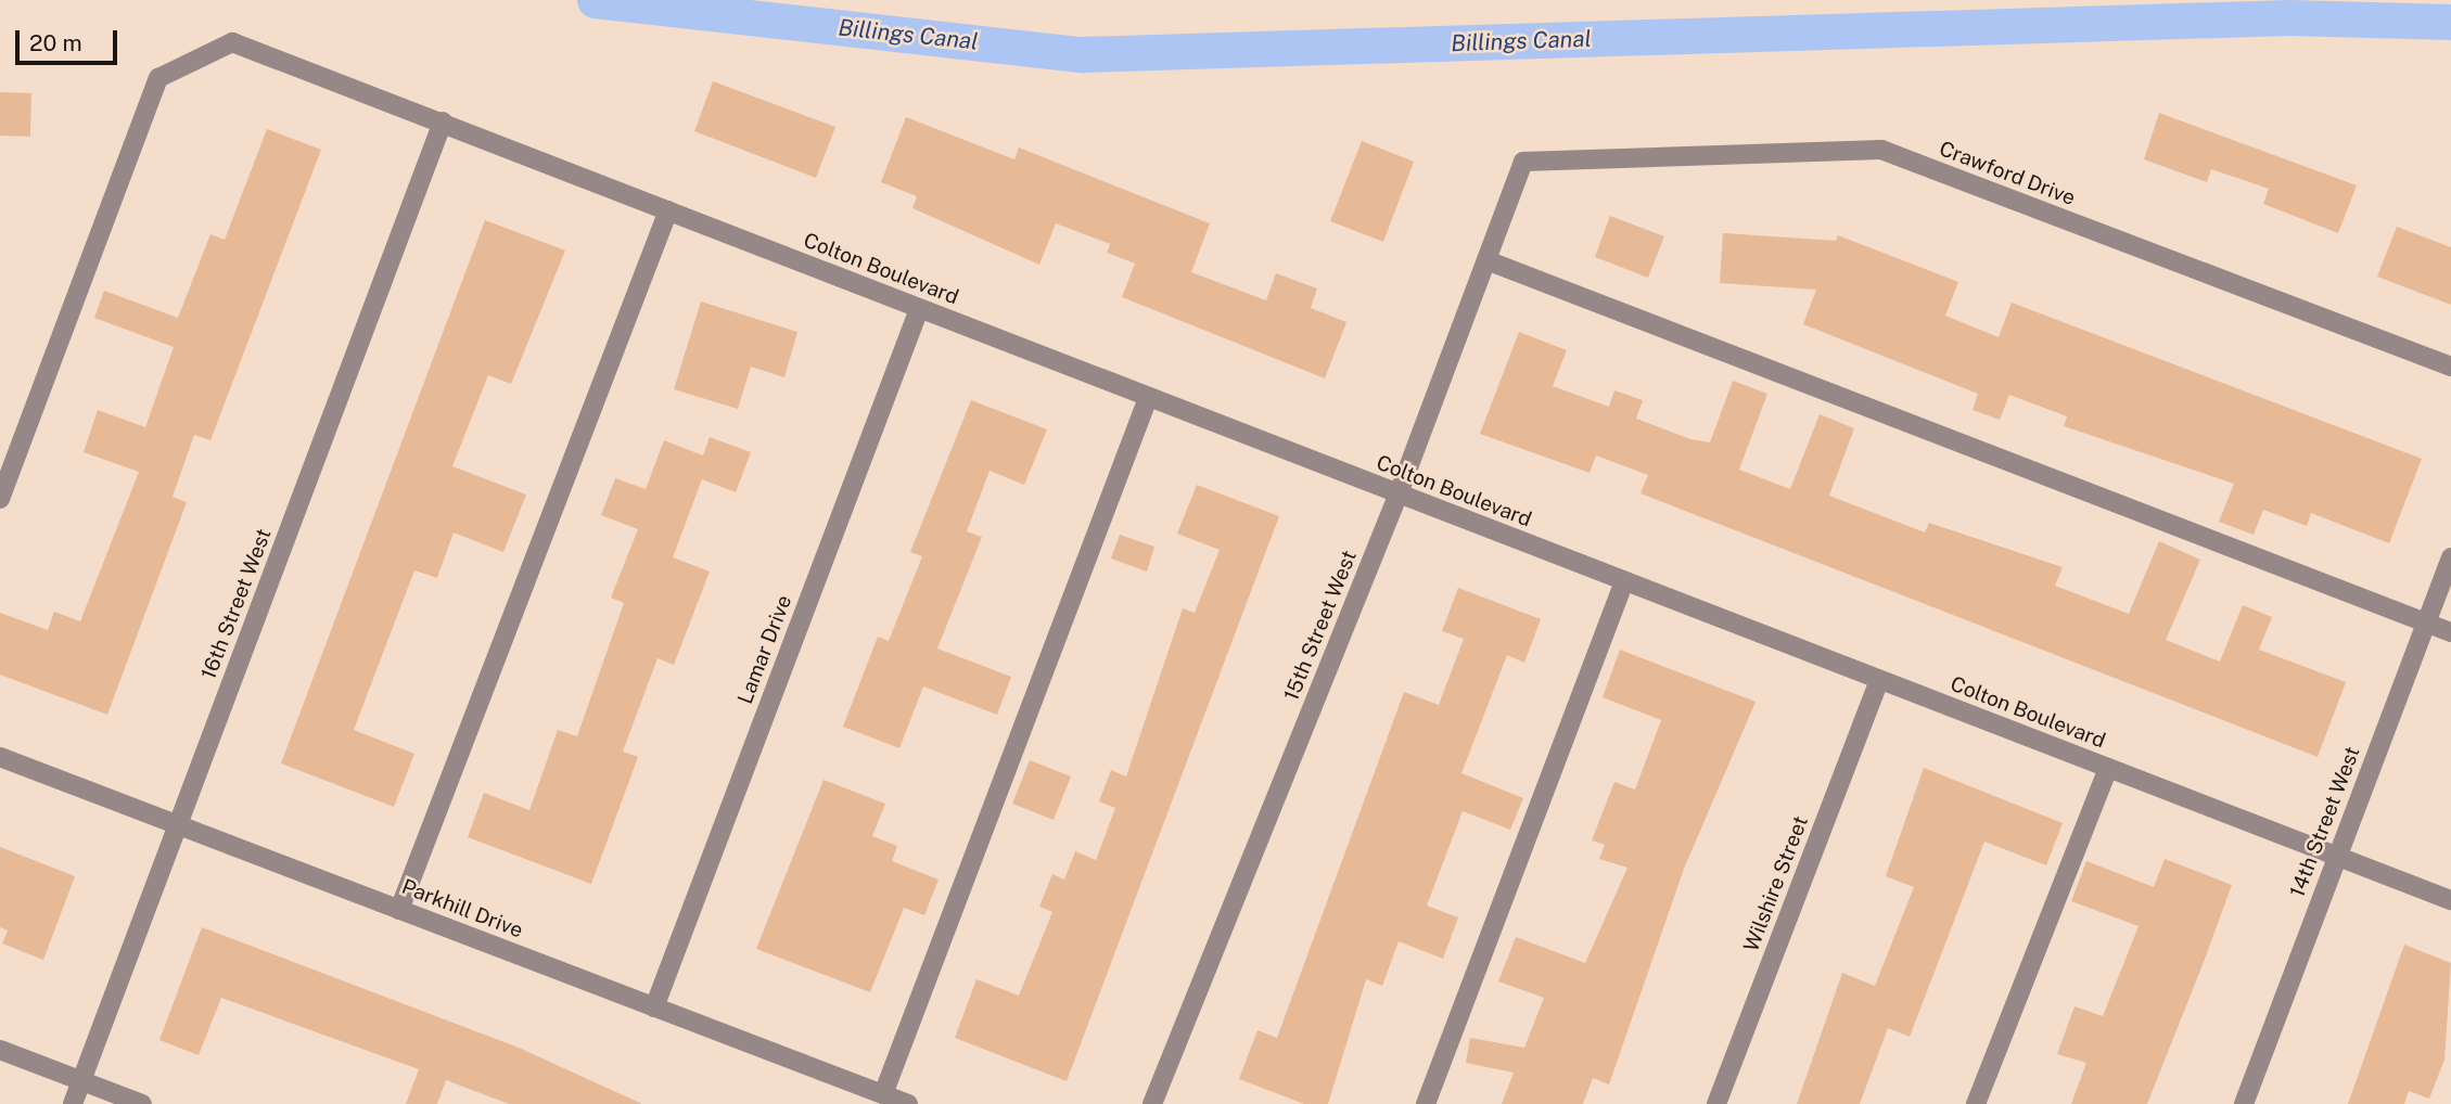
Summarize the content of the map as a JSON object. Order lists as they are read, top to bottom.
{
  "streets": {
    "street": [
      "Crawford Drive",
      "Colton Boulevard",
      "16th Street West",
      "15th Street West",
      "Lamar Drive",
      "14th Street West",
      "Wilshire Street",
      "Parkhill Drive"
    ]
  },
  "crossings": [
    ["Crawford Drive", "15th Street West"],
    ["Colton Boulevard", "16th Street West"],
    ["Colton Boulevard", "15th Street West"],
    ["Colton Boulevard", "Lamar Drive"],
    ["Colton Boulevard", "14th Street West"],
    ["Colton Boulevard", "Wilshire Street"],
    ["16th Street West", "Parkhill Drive"],
    ["Lamar Drive", "Parkhill Drive"]
  ],
  "water": ["Billings Canal"],
  "scale_bar": "20 m"
}
